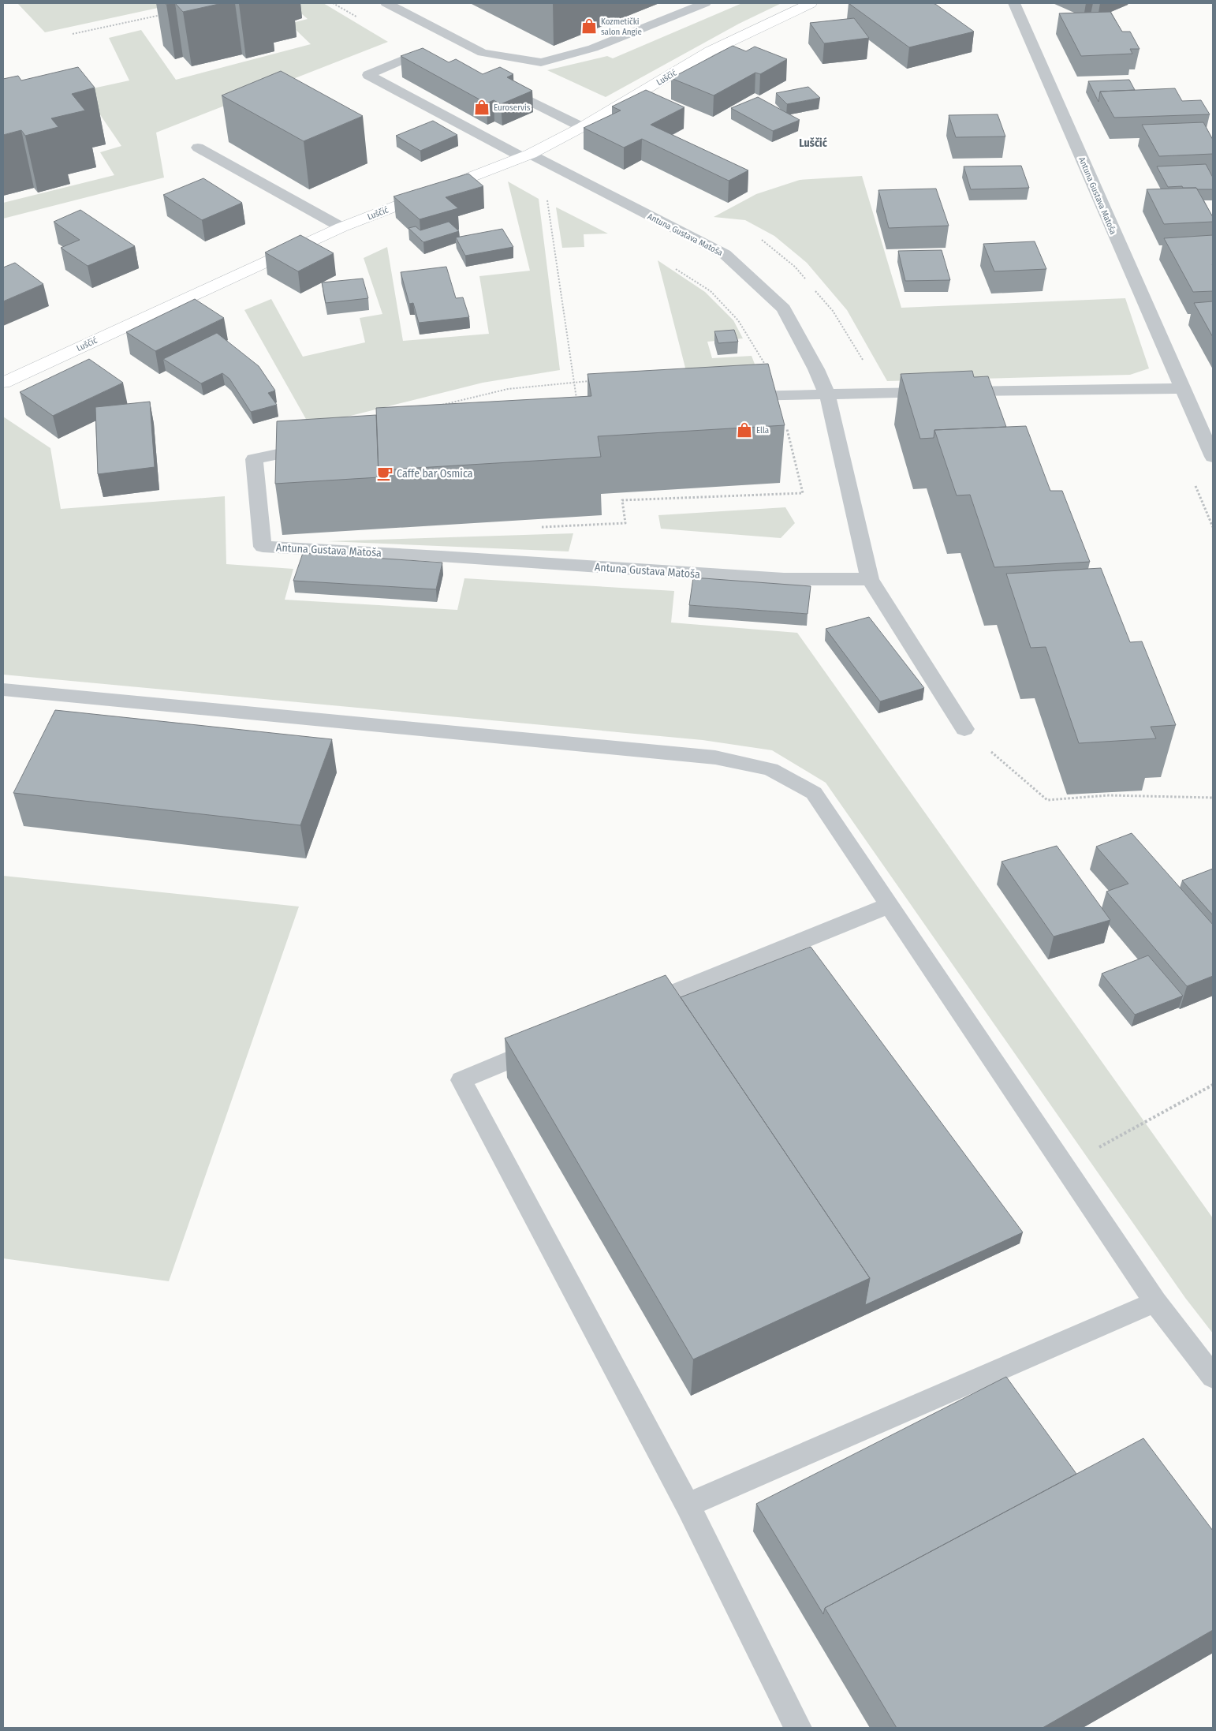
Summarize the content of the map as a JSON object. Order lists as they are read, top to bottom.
{
  "streets": {
    "main road": ["Luščić"],
    "street": ["Antuna Gustava Matoša"]
  },
  "crossings": [
    ["Luščić", "Antuna Gustava Matoša"]
  ],
  "districts": ["Luščić"],
  "places": {
    "shop": ["Kozmetički salon Angie", "Euroservis", "Ella"],
    "cafe": ["Caffe bar Osmica"]
  }
}
